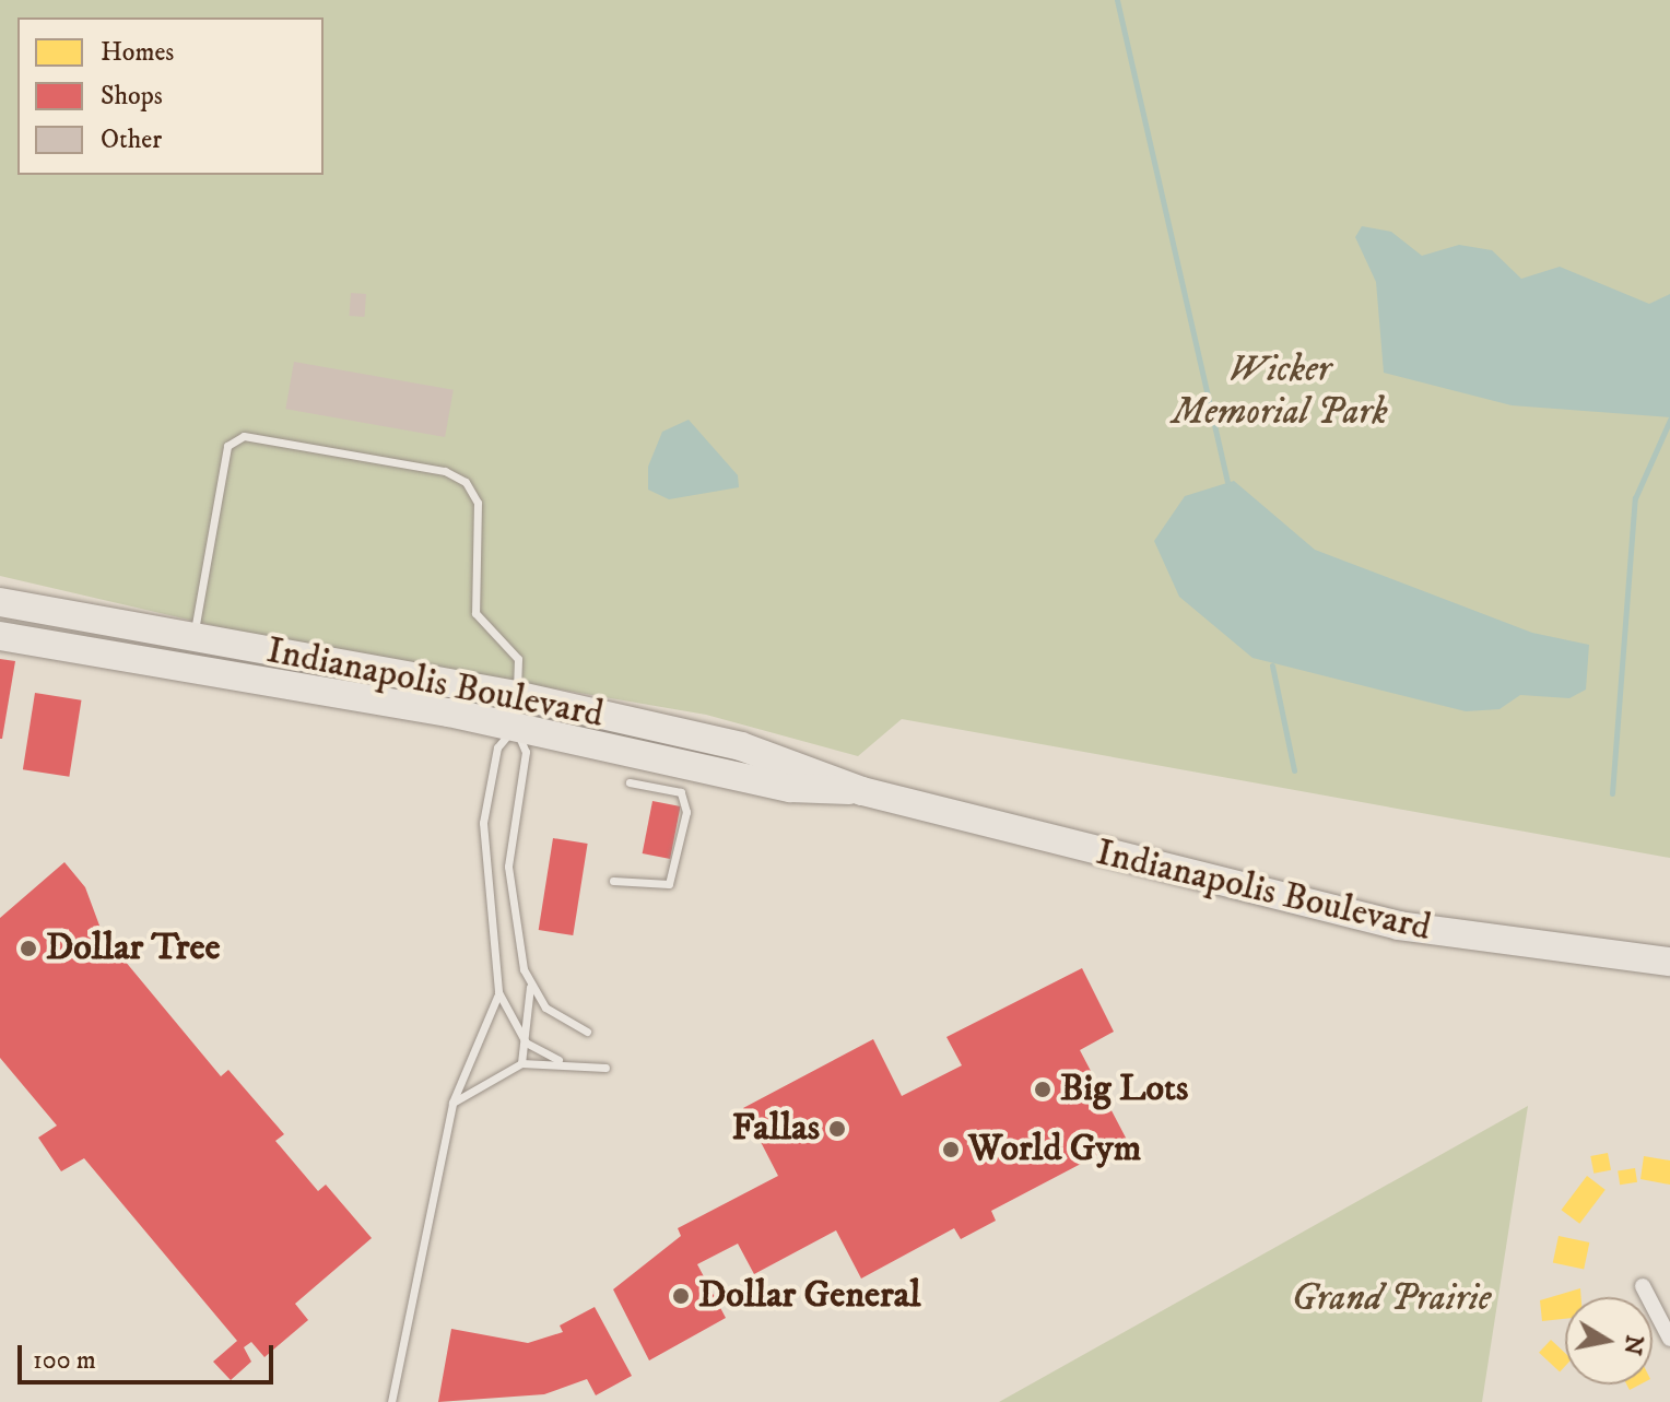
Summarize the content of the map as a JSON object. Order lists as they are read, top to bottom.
{
  "streets": {
    "highway": ["Indianapolis Boulevard"]
  },
  "parks": ["Wicker Memorial Park", "Grand Prairie"],
  "places": [
    "Dollar Tree",
    "Big Lots",
    "Fallas",
    "World Gym",
    "Dollar General"
  ],
  "legend": ["Homes", "Shops", "Other"],
  "scale_bar": "100 m",
  "north": "right"
}
